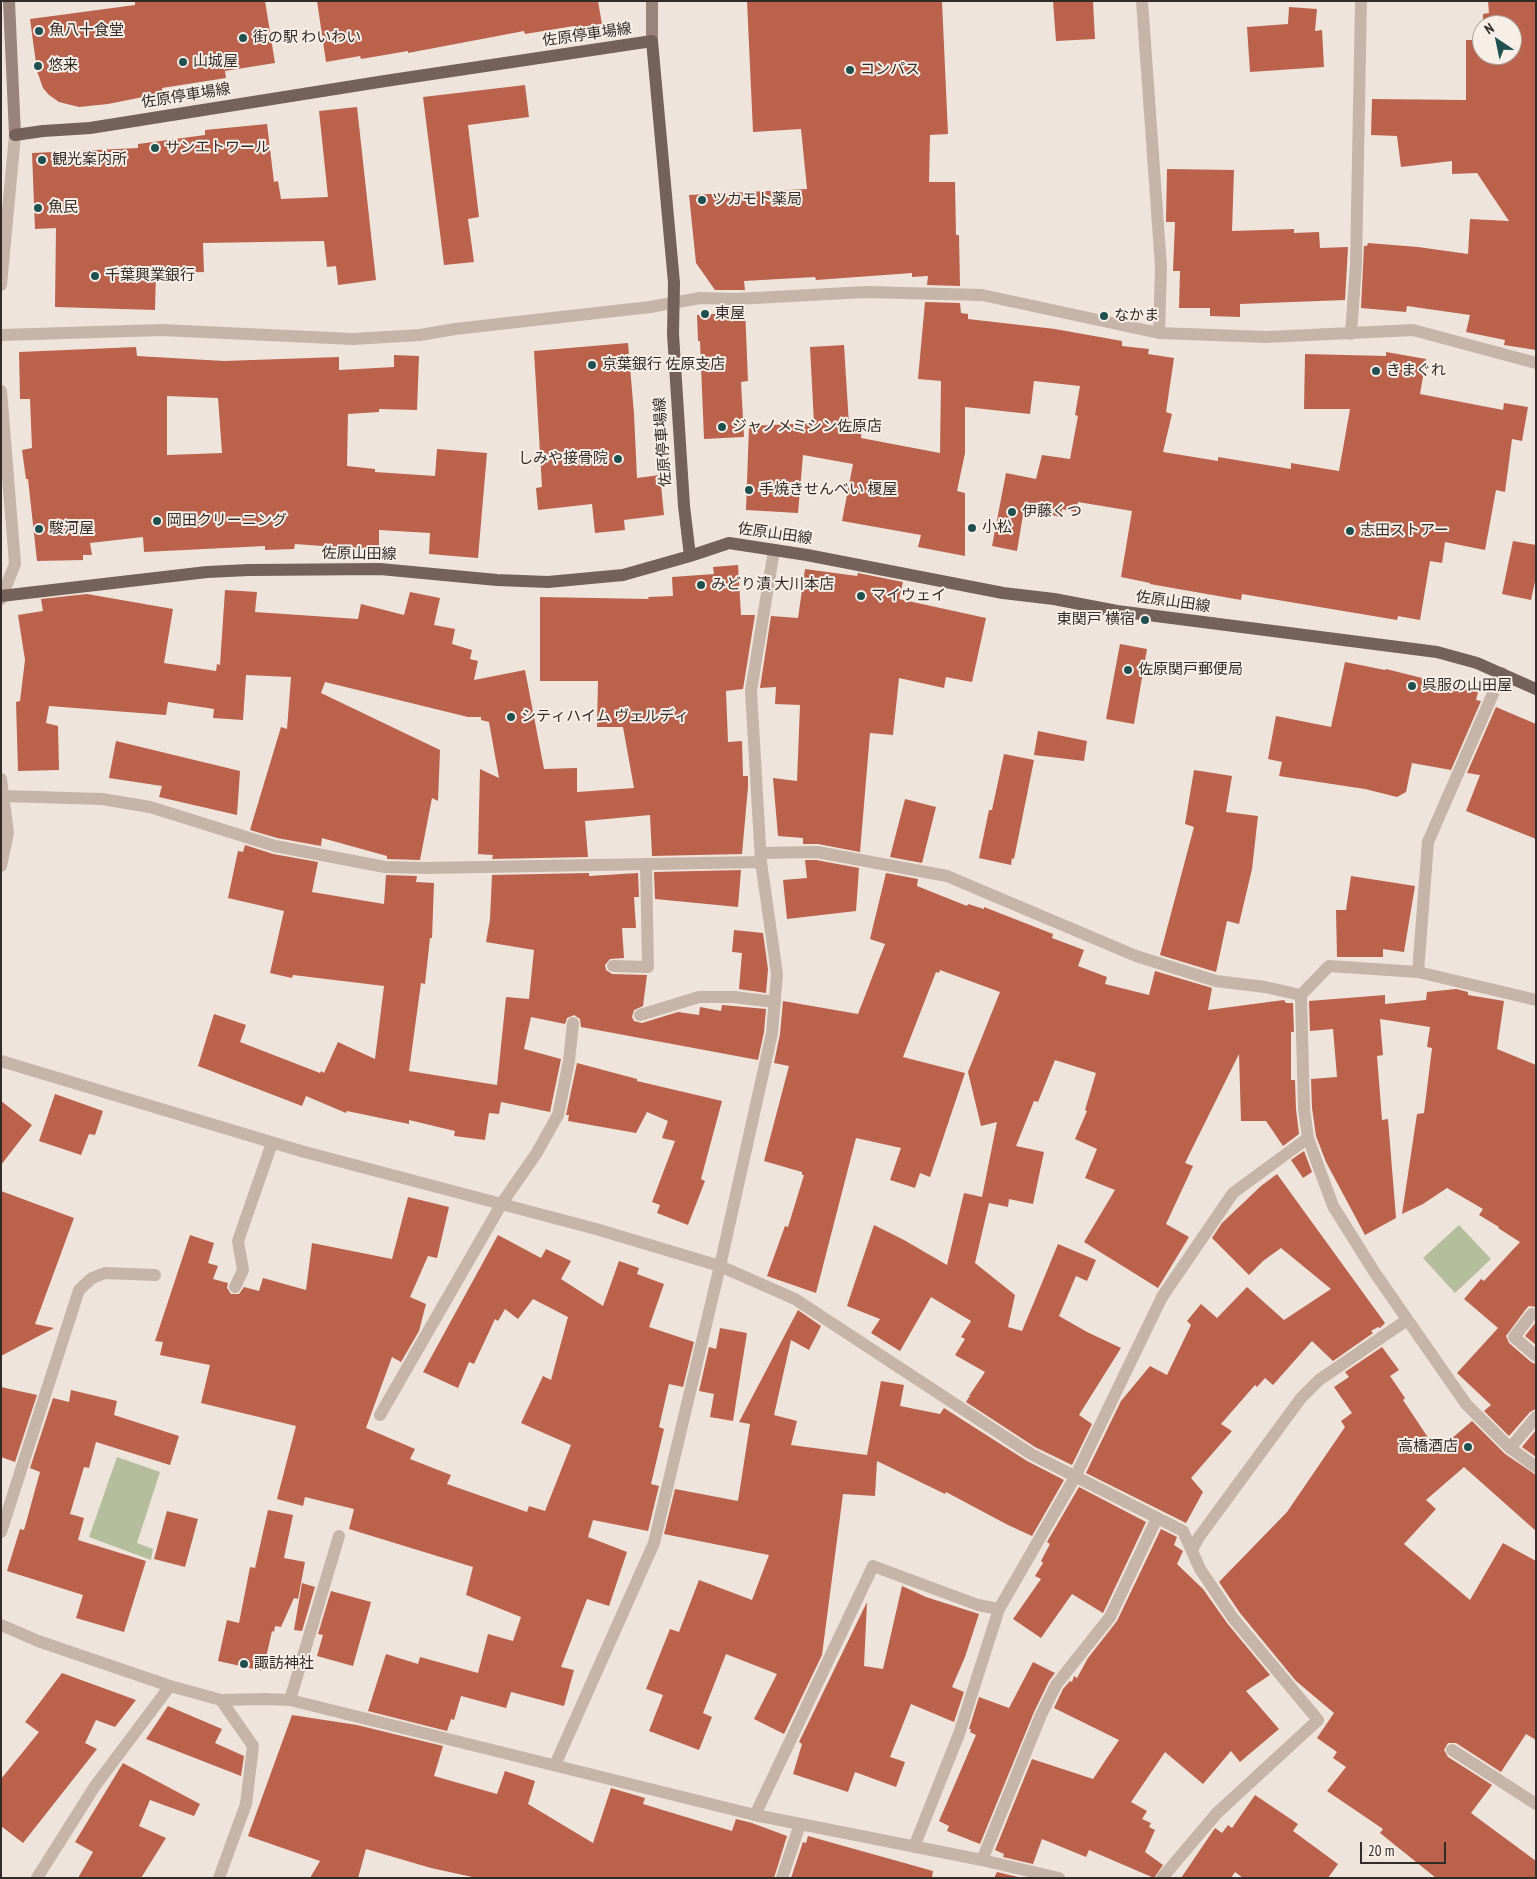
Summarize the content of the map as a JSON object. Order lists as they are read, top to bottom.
{
  "streets": {
    "main road": ["佐原停車場線", "佐原山田線"]
  },
  "crossings": [
    ["佐原停車場線", "佐原山田線"]
  ],
  "places": [
    "魚八十食堂",
    "街の駅 わいわい",
    "山城屋",
    "悠来",
    "コンパス",
    "サンエトワール",
    "観光案内所",
    "ツカモト薬局",
    "魚民",
    "千葉興業銀行",
    "東屋",
    "なかま",
    "京葉銀行 佐原支店",
    "きまぐれ",
    "ジャノメミシン佐原店",
    "しみや接骨院",
    "手焼きせんべい 榎屋",
    "伊藤くつ",
    "岡田クリーニング",
    "小松",
    "駿河屋",
    "志田ストアー",
    "みどり漬 大川本店",
    "マイウェイ",
    "東関戸 横宿",
    "佐原関戸郵便局",
    "呉服の山田屋",
    "シティハイム ヴェルディ",
    "高橋酒店",
    "諏訪神社"
  ],
  "scale_bar": "20 m",
  "north": "top left"
}
